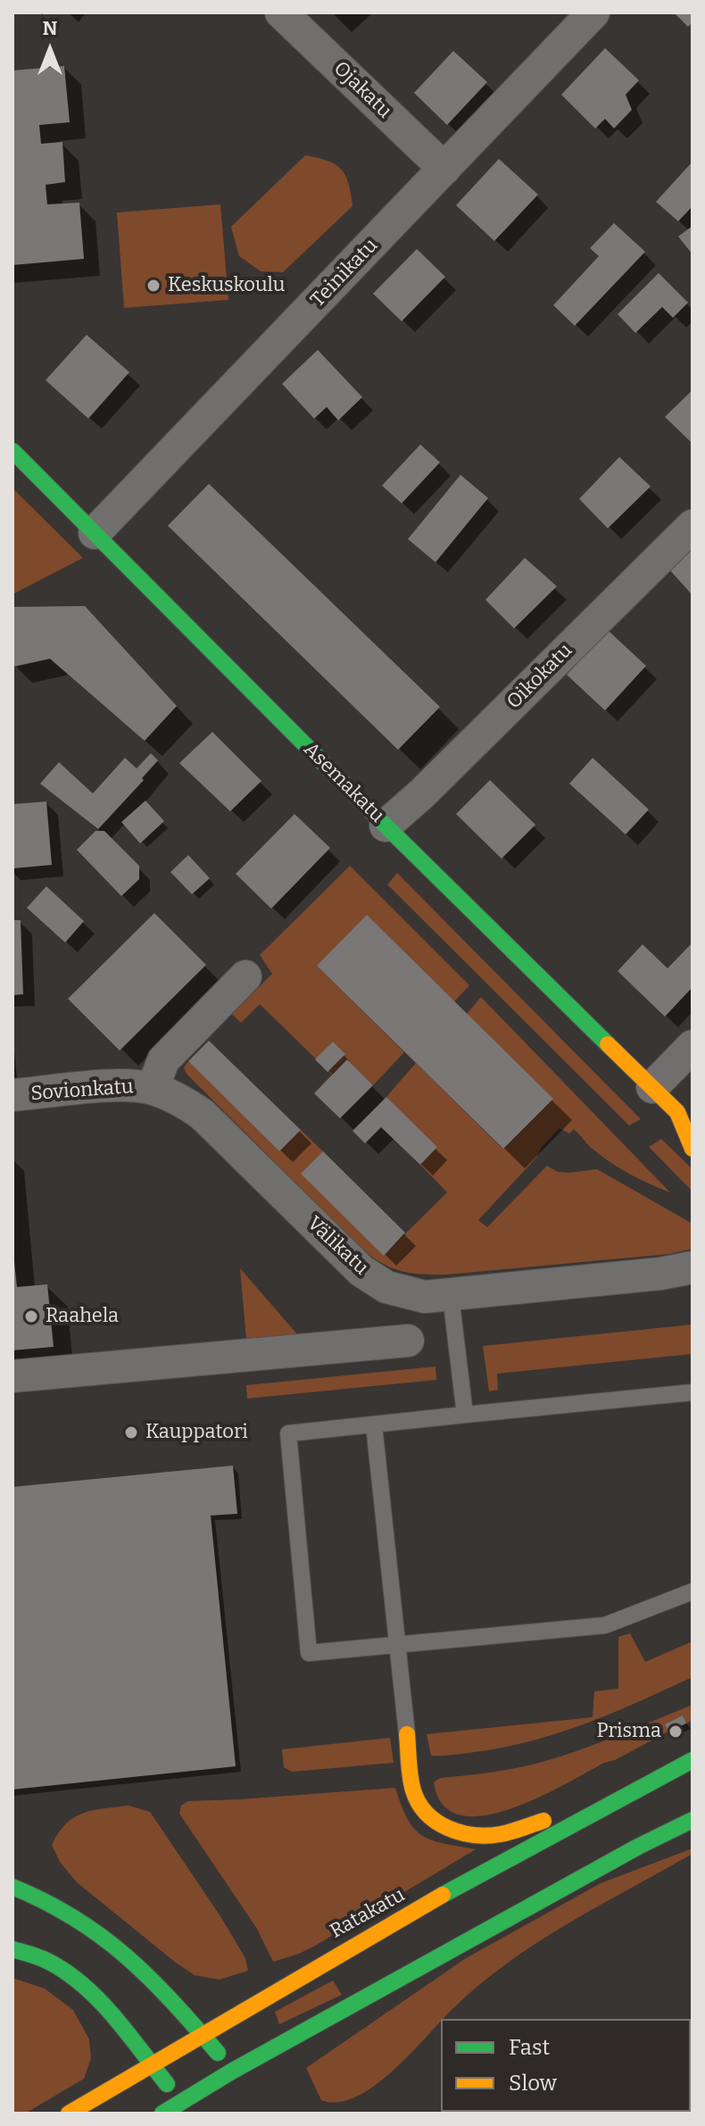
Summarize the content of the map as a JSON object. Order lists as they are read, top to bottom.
{
  "streets": {
    "main road": ["Asemakatu", "Ratakatu"],
    "street": [
      "Ojakatu",
      "Teinikatu",
      "Oikokatu",
      "Sovionkatu",
      "Välikatu"
    ]
  },
  "crossings": [
    ["Ojakatu", "Teinikatu"],
    ["Teinikatu", "Asemakatu"],
    ["Oikokatu", "Asemakatu"],
    ["Sovionkatu", "Välikatu"]
  ],
  "places": [
    "Keskuskoulu",
    "Raahela",
    "Kauppatori",
    "Prisma"
  ],
  "legend": ["Fast", "Slow"],
  "north": "top"
}
